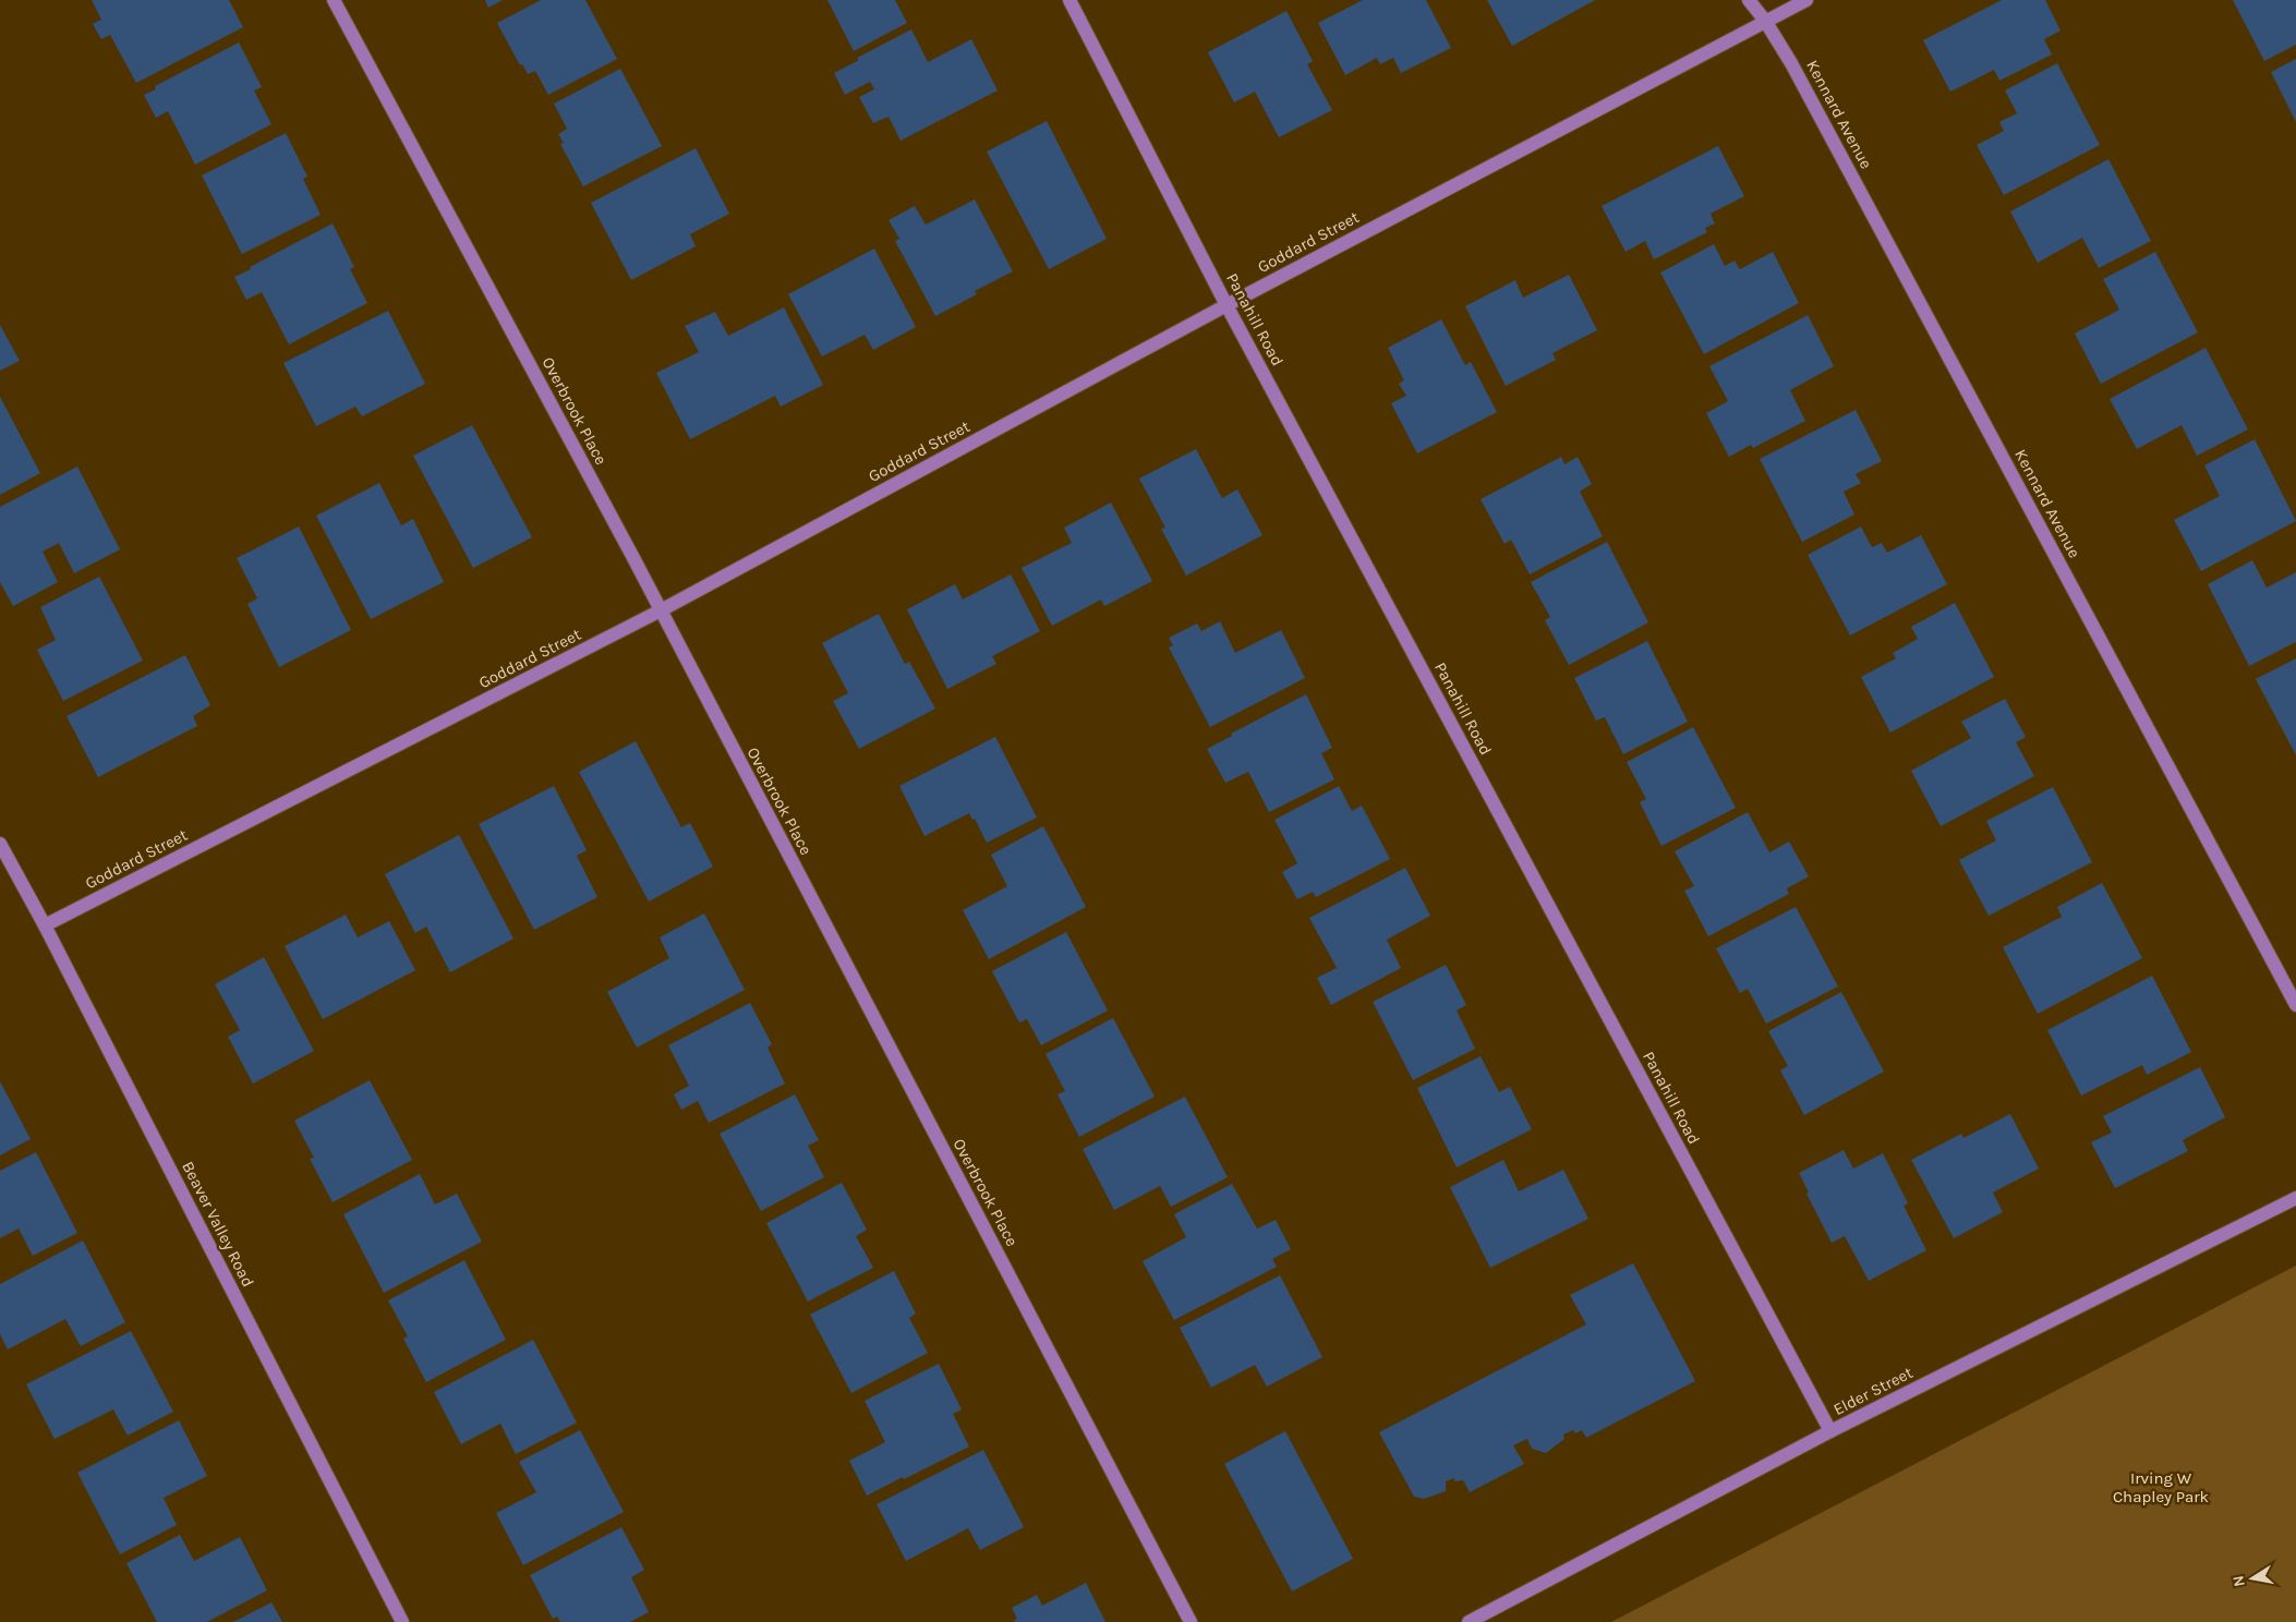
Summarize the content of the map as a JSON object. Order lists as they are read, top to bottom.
{
  "streets": {
    "street": [
      "Kennard Avenue",
      "Goddard Street",
      "Panahill Road",
      "Overbrook Place",
      "Beaver Valley Road",
      "Elder Street"
    ]
  },
  "crossings": [
    ["Kennard Avenue", "Goddard Street"],
    ["Goddard Street", "Panahill Road"],
    ["Goddard Street", "Overbrook Place"],
    ["Goddard Street", "Beaver Valley Road"],
    ["Panahill Road", "Elder Street"]
  ],
  "parks": ["Irving W Chapley Park"],
  "north": "left"
}
